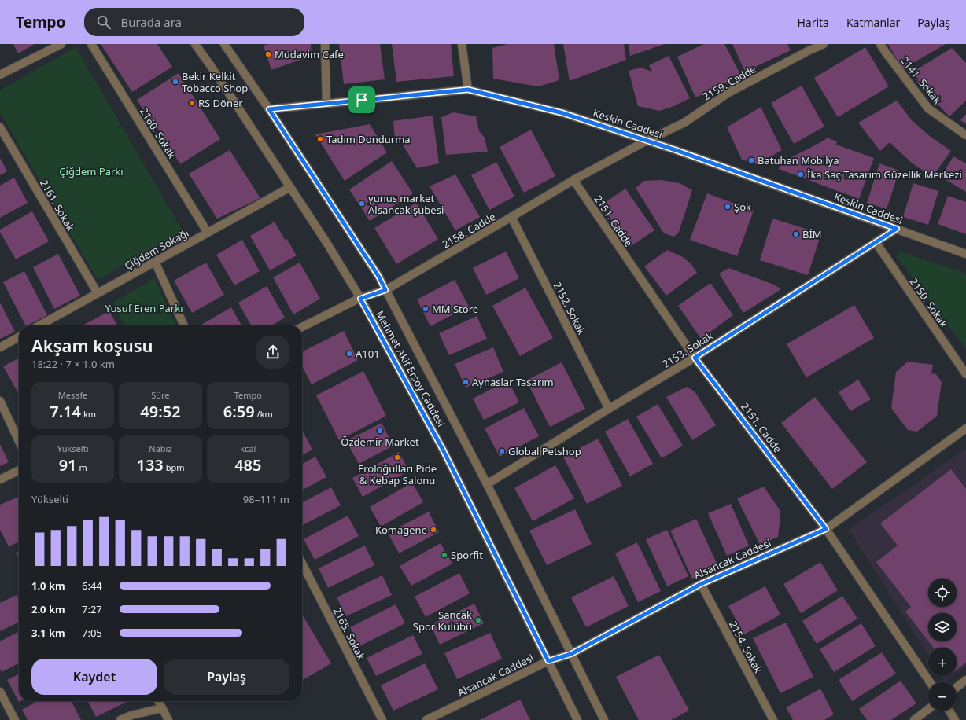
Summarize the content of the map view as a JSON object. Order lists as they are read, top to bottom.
{
  "streets": {
    "street": [
      "2141. Sokak",
      "2159. Cadde",
      "Keskin Caddesi",
      "2160. Sokak",
      "2161. Sokak",
      "2151. Cadde",
      "2158. Cadde",
      "Çiğdem Sokağı",
      "2150. Sokak",
      "2152. Sokak",
      "2153. Sokak",
      "Mehmet Akif Ersoy Caddesi",
      "Alsancak Caddesi",
      "2165. Sokak",
      "2154. Sokak"
    ]
  },
  "crossings": [
    ["2159. Cadde", "Keskin Caddesi"],
    ["2159. Cadde", "2158. Cadde"],
    ["Keskin Caddesi", "2158. Cadde"],
    ["Keskin Caddesi", "2153. Sokak"],
    ["Keskin Caddesi", "Mehmet Akif Ersoy Caddesi"],
    ["2160. Sokak", "Çiğdem Sokağı"],
    ["2161. Sokak", "Çiğdem Sokağı"],
    ["2151. Cadde", "2158. Cadde"],
    ["2151. Cadde", "2153. Sokak"],
    ["2151. Cadde", "Alsancak Caddesi"],
    ["2158. Cadde", "2152. Sokak"],
    ["2158. Cadde", "Mehmet Akif Ersoy Caddesi"],
    ["Çiğdem Sokağı", "Mehmet Akif Ersoy Caddesi"],
    ["2150. Sokak", "2153. Sokak"],
    ["2152. Sokak", "2153. Sokak"],
    ["2153. Sokak", "Mehmet Akif Ersoy Caddesi"],
    ["Mehmet Akif Ersoy Caddesi", "Alsancak Caddesi"],
    ["Alsancak Caddesi", "2154. Sokak"]
  ],
  "parks": ["Çiğdem Parkı", "Yusuf Eren Parkı"],
  "places": [
    "Müdavim Cafe",
    "Bekir Kelkit Tobacco Shop",
    "RS Döner",
    "Tadım Dondurma",
    "Batuhan Mobilya",
    "İka Saç Tasarım Güzellik Merkezi",
    "yunus market Alsancak şubesi",
    "Şok",
    "BİM",
    "MM Store",
    "A101",
    "Aynaslar Tasarım",
    "Özdemir Market",
    "Global Petshop",
    "Eroloğulları Pide & Kebap Salonu",
    "Komagene",
    "Sporfit",
    "Sancak Spor Kulübü"
  ],
  "page": {
    "header": "Tempo",
    "search": "Burada ara",
    "nav": ["Harita", "Katmanlar", "Paylaş"],
    "heading": ["Akşam koşusu", "18:22 · 7 × 1.0 km"],
    "stats": [
      ["Mesafe", "7.14 km"],
      ["Süre", "49:52"],
      ["Tempo", "6:59 /km"],
      ["Yükselti", "91 m"],
      ["Nabız", "133 bpm"],
      ["kcal", "485"]
    ],
    "chart": ["Yükselti", "98–111 m"],
    "list": [
      {
        "name": "1.0 km",
        "note": "6:44"
      },
      {
        "name": "2.0 km",
        "note": "7:27"
      },
      {
        "name": "3.1 km",
        "note": "7:05"
      }
    ],
    "map_buttons": ["+", "−"],
    "buttons": ["Kaydet", "Paylaş"]
  }
}
